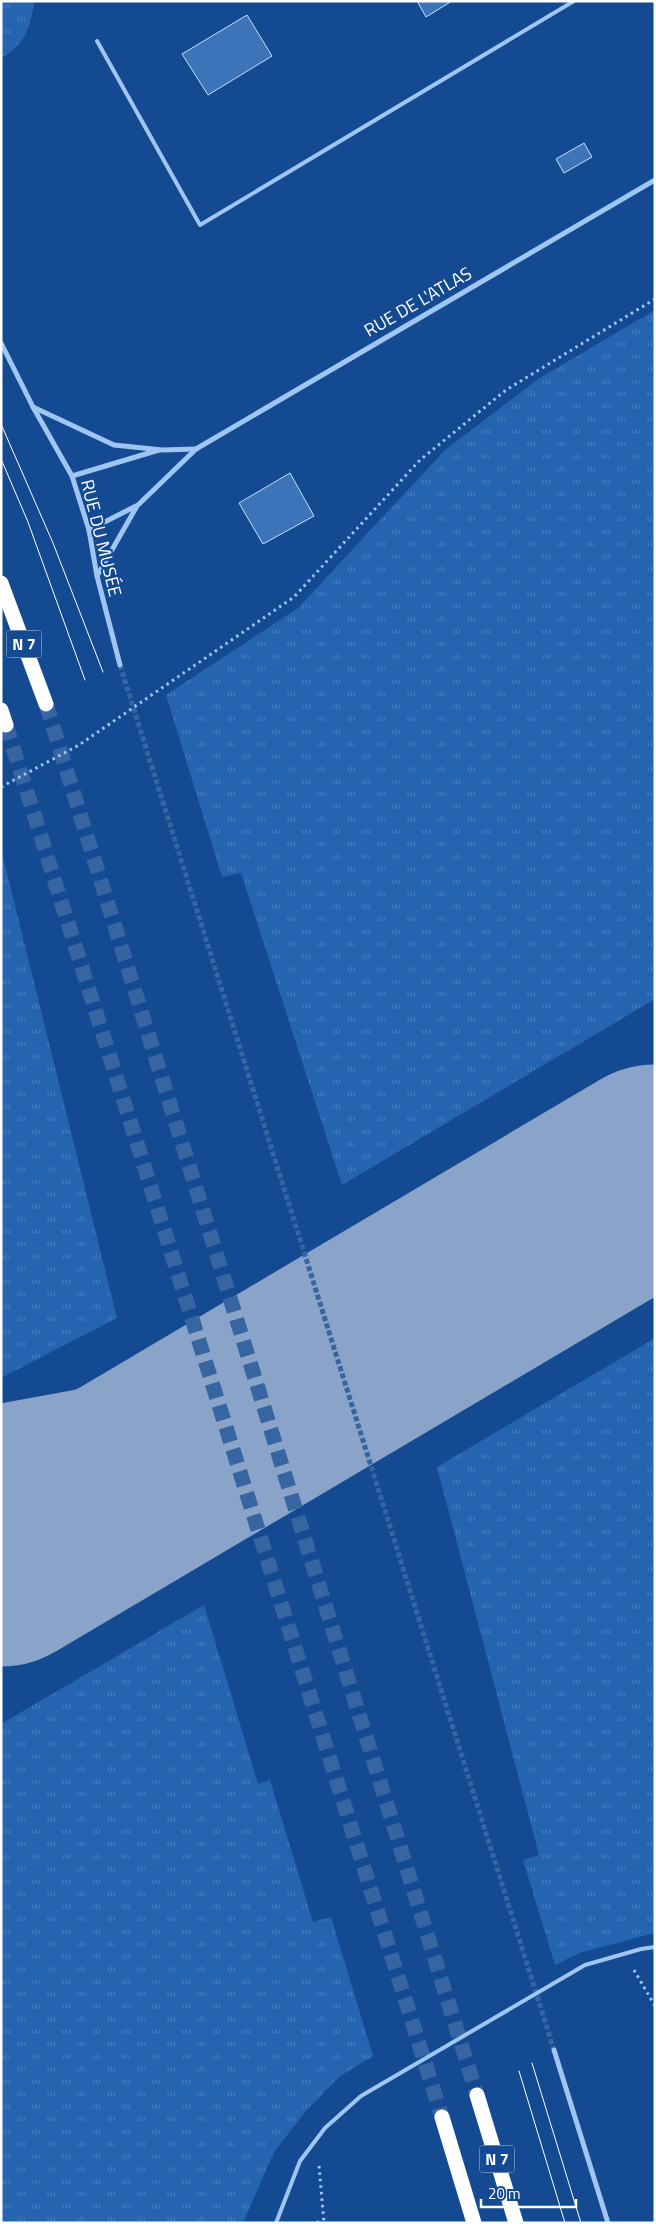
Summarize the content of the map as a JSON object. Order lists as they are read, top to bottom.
{
  "streets": {
    "highway": ["N 7"],
    "street": ["RUE DE L'ATLAS", "RUE DU MUSÉE"]
  },
  "crossings": [
    ["RUE DE L'ATLAS", "RUE DU MUSÉE"]
  ],
  "scale_bar": "20 m"
}
